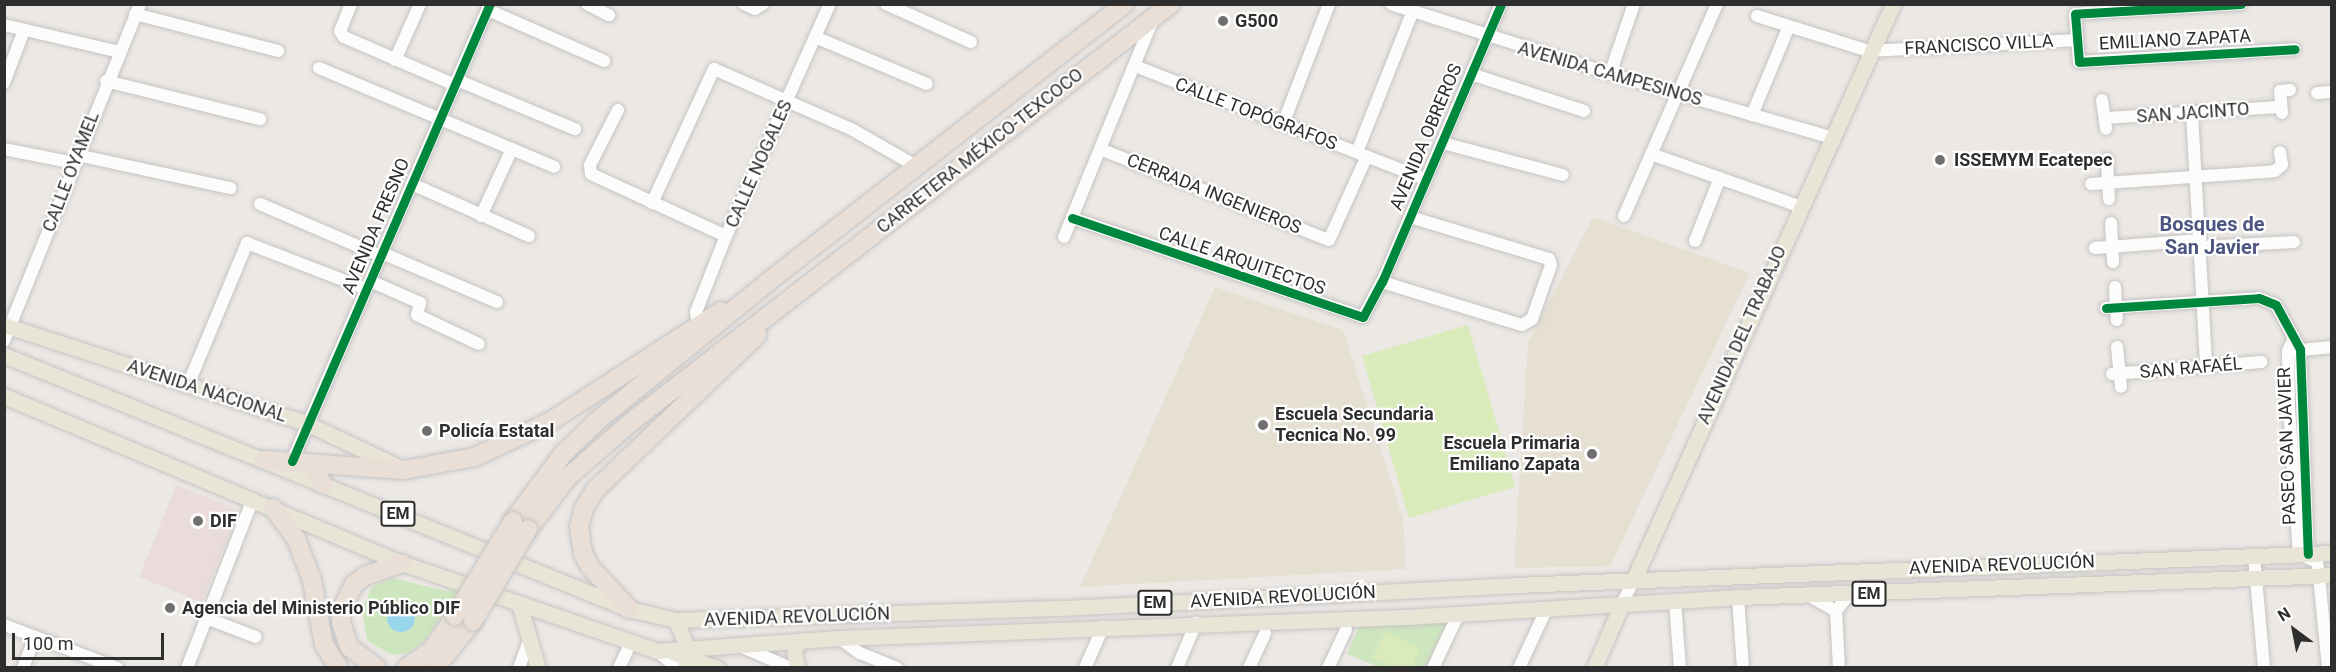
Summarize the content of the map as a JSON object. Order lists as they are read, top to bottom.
{
  "streets": {
    "highway": ["CARRETERA MÉXICO-TEXCOCO"],
    "main road": [
      "AVENIDA DEL TRABAJO",
      "AVENIDA NACIONAL",
      "EM",
      "AVENIDA REVOLUCIÓN"
    ],
    "street": [
      "EMILIANO ZAPATA",
      "FRANCISCO VILLA",
      "AVENIDA CAMPESINOS",
      "SAN JACINTO",
      "CALLE TOPÓGRAFOS",
      "AVENIDA OBREROS",
      "CALLE NOGALES",
      "CALLE OYAMEL",
      "CERRADA INGENIEROS",
      "AVENIDA FRESNO",
      "CALLE ARQUITECTOS",
      "SAN RAFAÉL",
      "PASEO SAN JAVIER"
    ]
  },
  "crossings": [
    ["EMILIANO ZAPATA", "FRANCISCO VILLA"],
    ["FRANCISCO VILLA", "AVENIDA DEL TRABAJO"],
    ["AVENIDA CAMPESINOS", "AVENIDA OBREROS"],
    ["AVENIDA CAMPESINOS", "AVENIDA DEL TRABAJO"],
    ["CALLE TOPÓGRAFOS", "AVENIDA OBREROS"],
    ["CALLE TOPÓGRAFOS", "CERRADA INGENIEROS"],
    ["AVENIDA OBREROS", "CALLE ARQUITECTOS"],
    ["CALLE OYAMEL", "AVENIDA NACIONAL"],
    ["AVENIDA FRESNO", "AVENIDA NACIONAL"],
    ["AVENIDA DEL TRABAJO", "AVENIDA REVOLUCIÓN"],
    ["PASEO SAN JAVIER", "AVENIDA REVOLUCIÓN"],
    ["EM", "AVENIDA REVOLUCIÓN"]
  ],
  "districts": ["Bosques de San Javier"],
  "places": [
    "G500",
    "ISSEMYM Ecatepec",
    "Escuela Secundaria Tecnica No. 99",
    "Policía Estatal",
    "Escuela Primaria Emiliano Zapata",
    "DIF",
    "Agencia del Ministerio Público DIF"
  ],
  "scale_bar": "100 m",
  "north": "top left"
}
